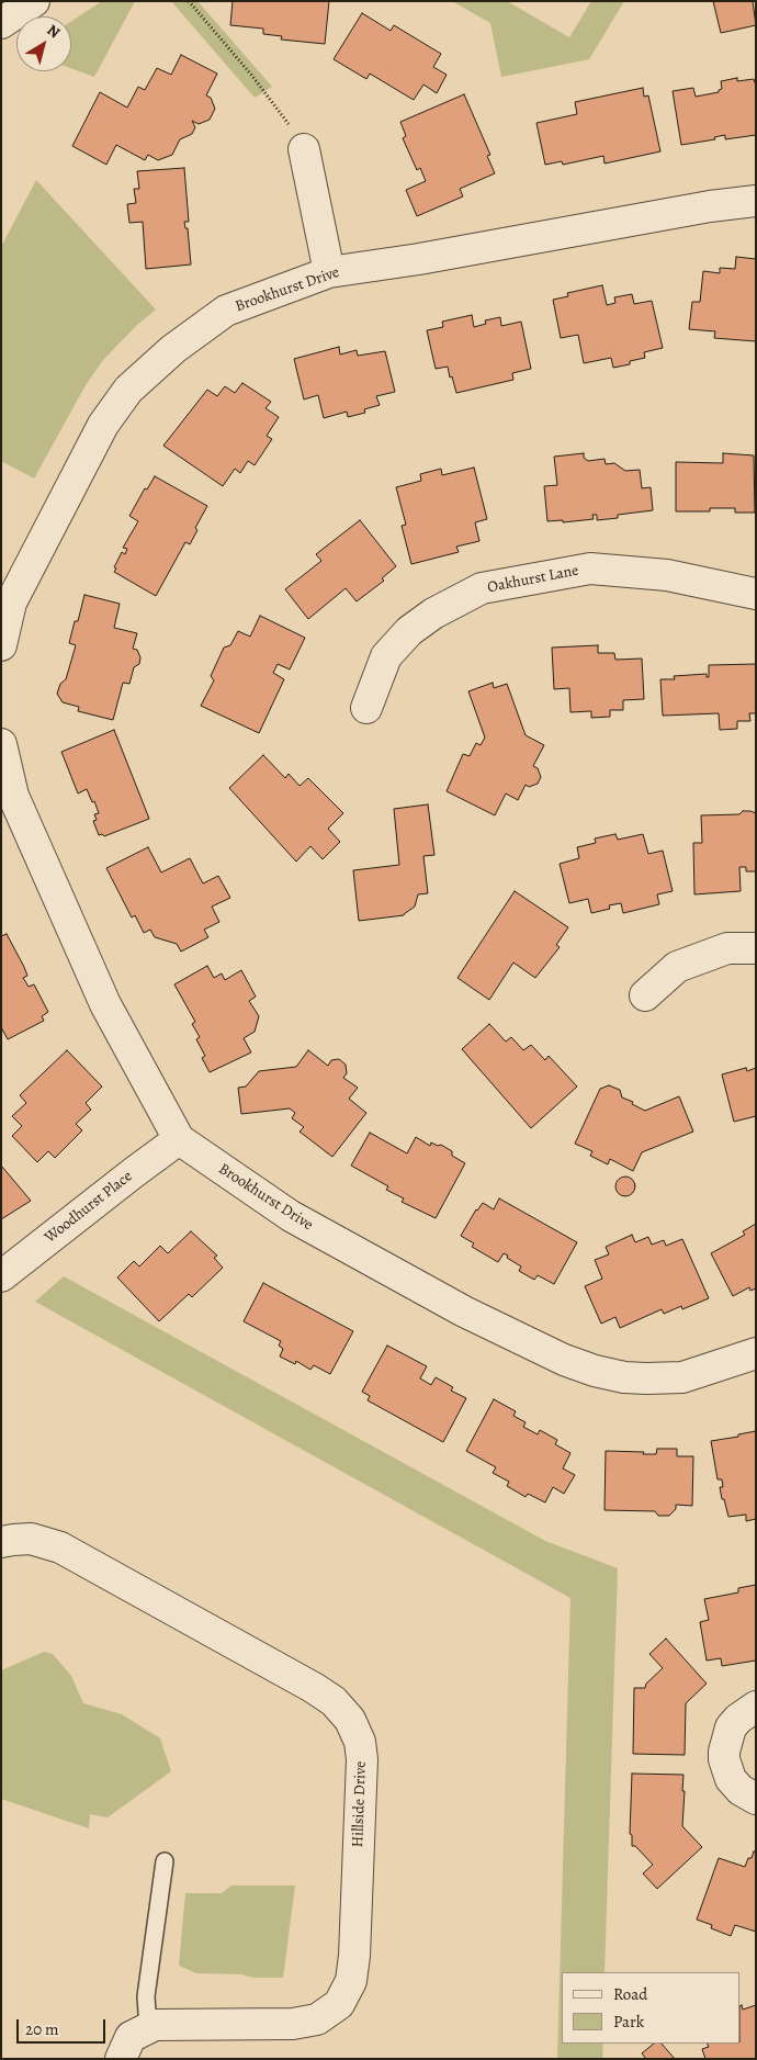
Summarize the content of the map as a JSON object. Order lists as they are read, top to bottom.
{
  "streets": {
    "street": [
      "Brookhurst Drive",
      "Oakhurst Lane",
      "Woodhurst Place",
      "Hillside Drive"
    ]
  },
  "crossings": [
    ["Brookhurst Drive", "Woodhurst Place"]
  ],
  "legend": ["Road", "Park"],
  "scale_bar": "20 m",
  "north": "top right"
}
